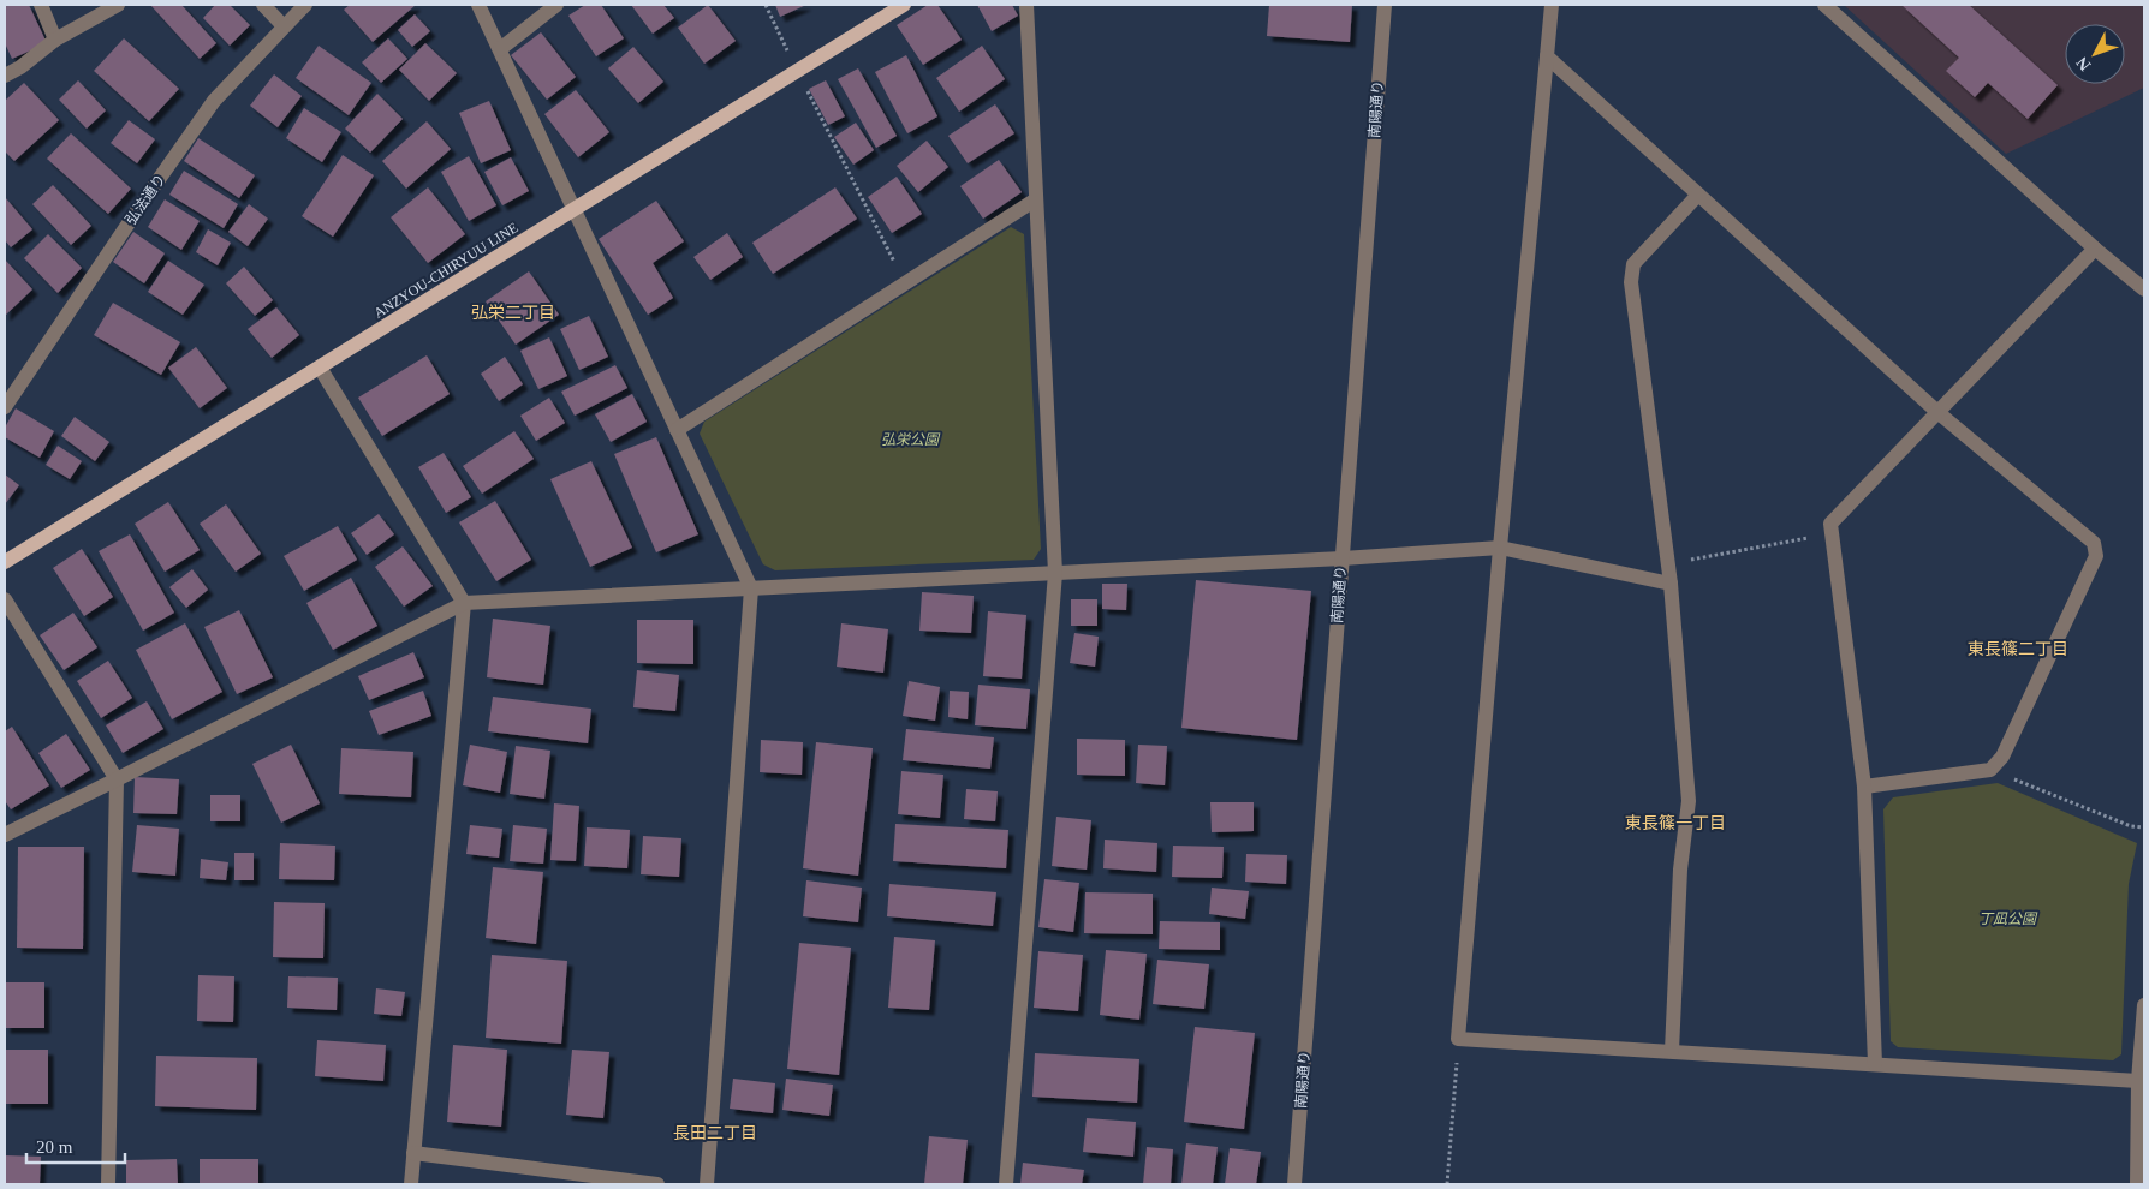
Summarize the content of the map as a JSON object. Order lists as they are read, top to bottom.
{
  "streets": {
    "main road": ["ANZYOU-CHIRYUU LINE"],
    "street": ["南陽通り", "弘法通り"]
  },
  "districts": [
    "弘栄二丁目",
    "東長篠二丁目",
    "東長篠一丁目",
    "長田二丁目"
  ],
  "parks": ["弘栄公園", "丁凪公園"],
  "scale_bar": "20 m",
  "north": "bottom left"
}
